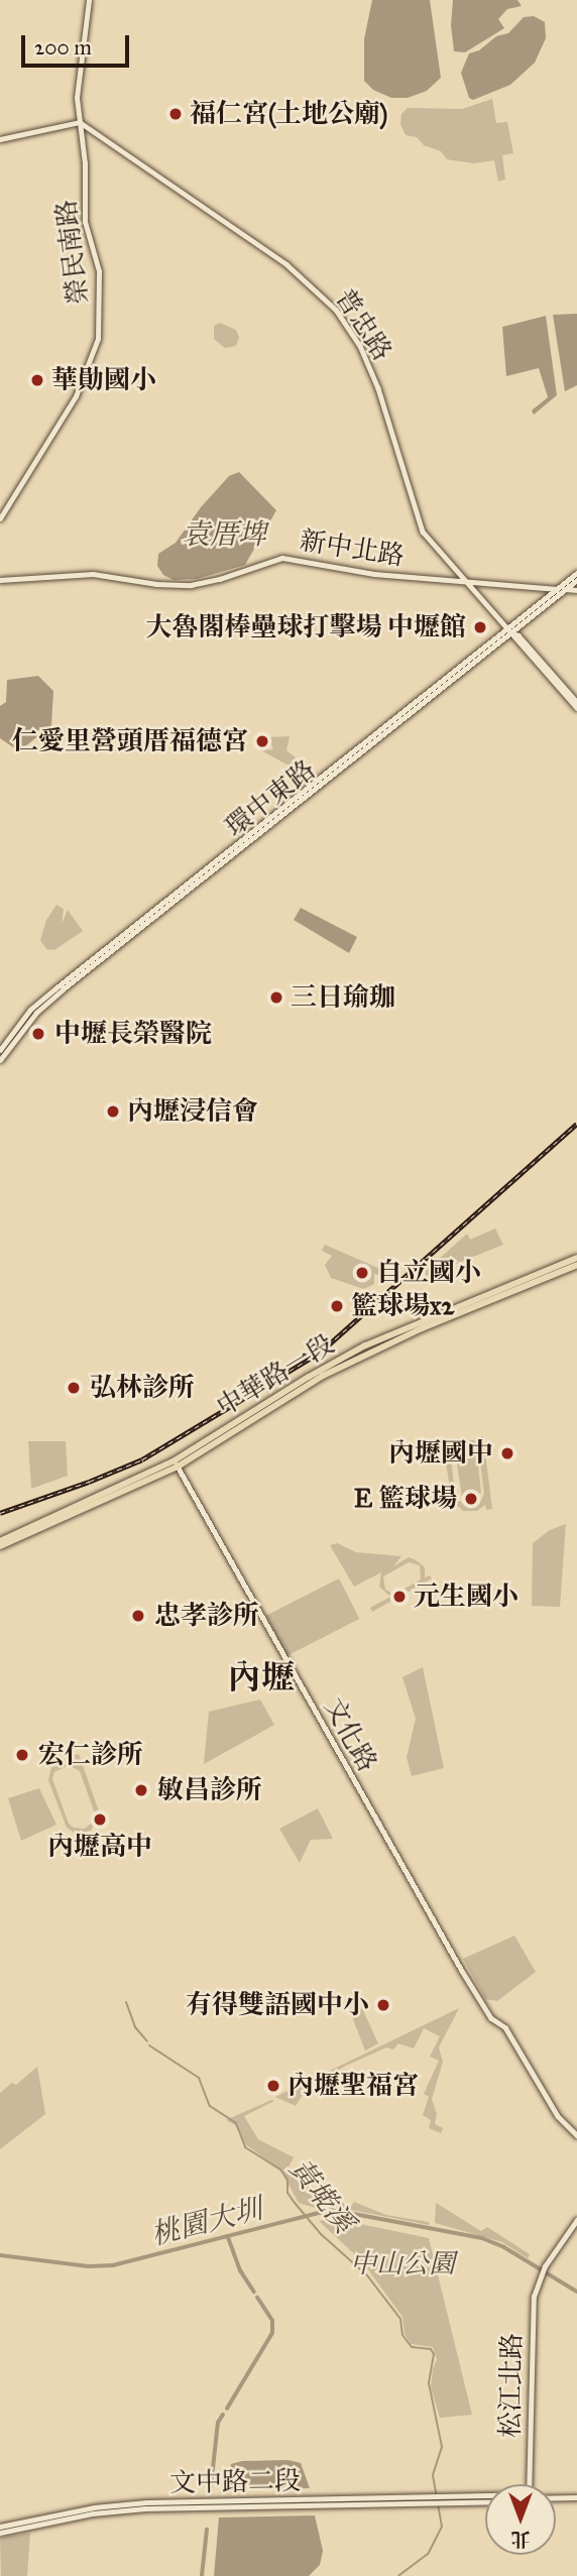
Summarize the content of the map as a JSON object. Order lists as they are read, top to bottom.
{
  "streets": {
    "main road": ["中華路一段"],
    "street": [
      "榮民南路",
      "普忠路",
      "新中北路",
      "環中東路",
      "文化路",
      "松江北路",
      "文中路二段"
    ]
  },
  "crossings": [
    ["榮民南路", "普忠路"],
    ["普忠路", "新中北路"],
    ["普忠路", "環中東路"],
    ["新中北路", "環中東路"],
    ["中華路一段", "文化路"]
  ],
  "districts": ["內壢"],
  "water": ["袁厝埤", "黃墘溪", "桃園大圳"],
  "parks": ["中山公園"],
  "places": [
    "福仁宮(土地公廟)",
    "華勛國小",
    "大魯閣棒壘球打擊場 中壢館",
    "仁愛里營頭厝福德宮",
    "三日瑜珈",
    "中壢長榮醫院",
    "內壢浸信會",
    "自立國小",
    "籃球場x2",
    "弘林診所",
    "內壢國中",
    "E 籃球場",
    "元生國小",
    "忠孝診所",
    "宏仁診所",
    "敏昌診所",
    "內壢高中",
    "有得雙語國中小",
    "內壢聖福宮"
  ],
  "scale_bar": "200 m",
  "north": "bottom"
}
